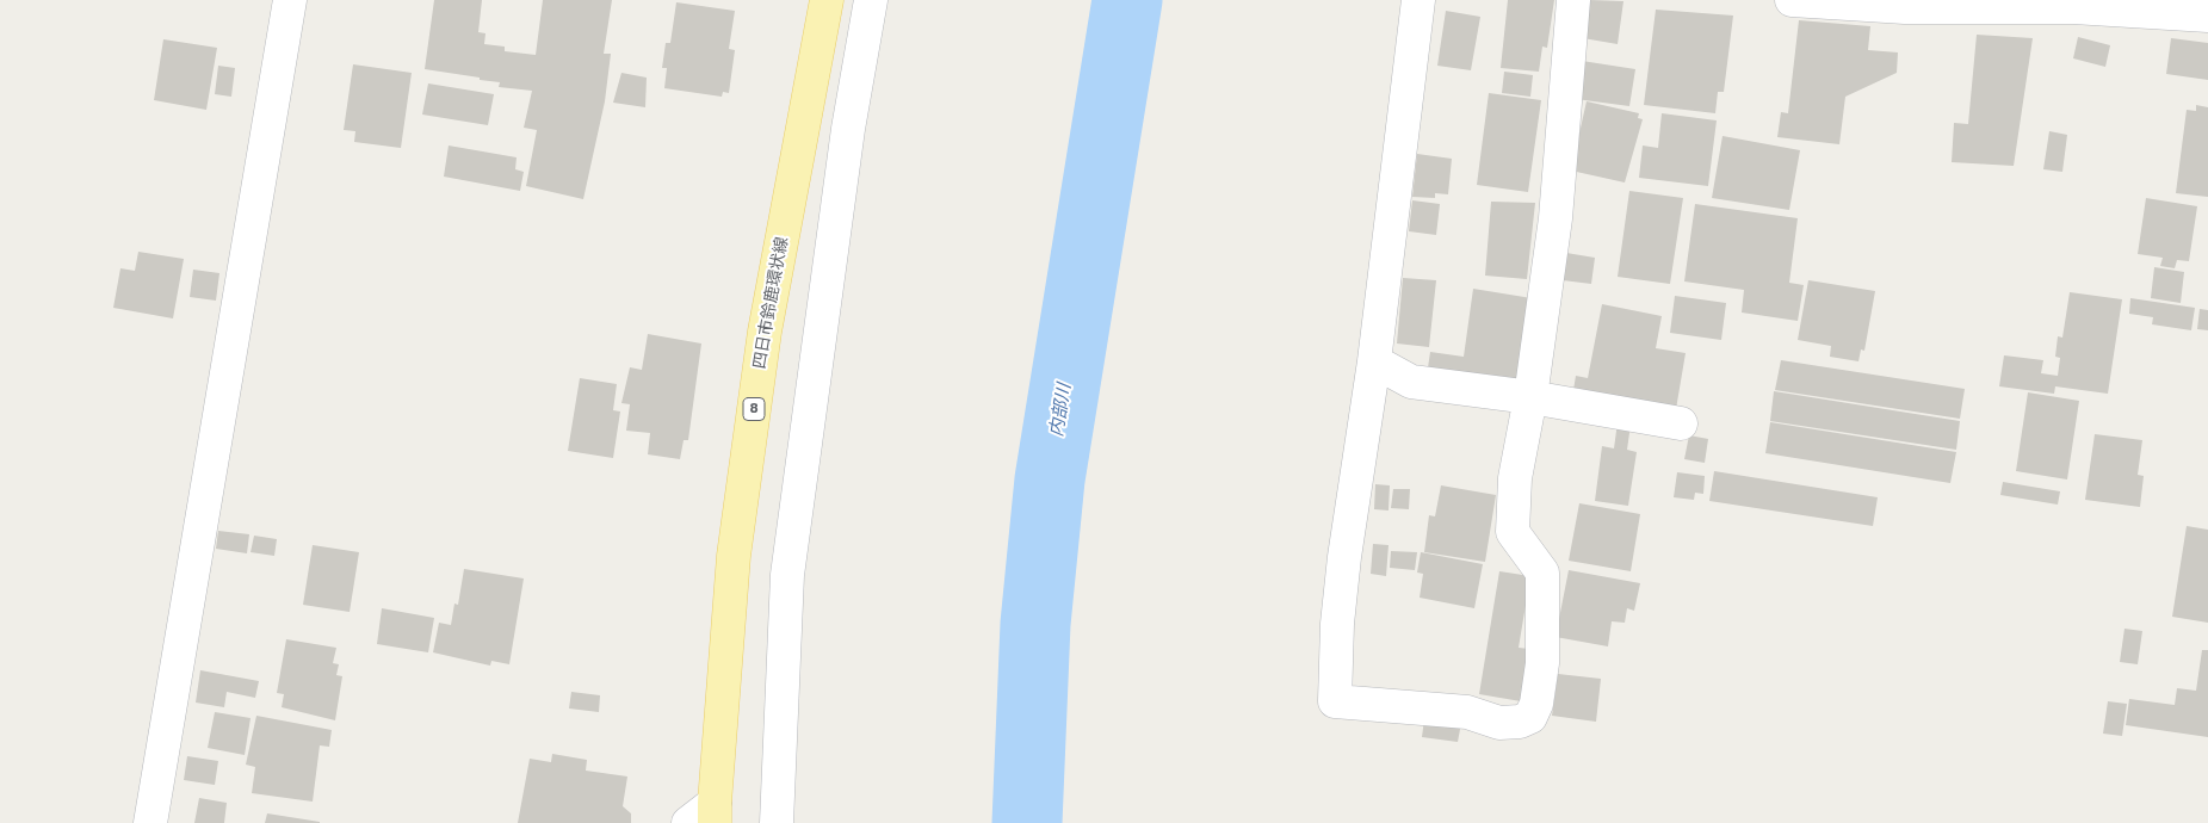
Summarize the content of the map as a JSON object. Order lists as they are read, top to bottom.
{
  "streets": {
    "main road": ["四日市鈴鹿環状線", "8"]
  },
  "water": ["内部川"]
}
